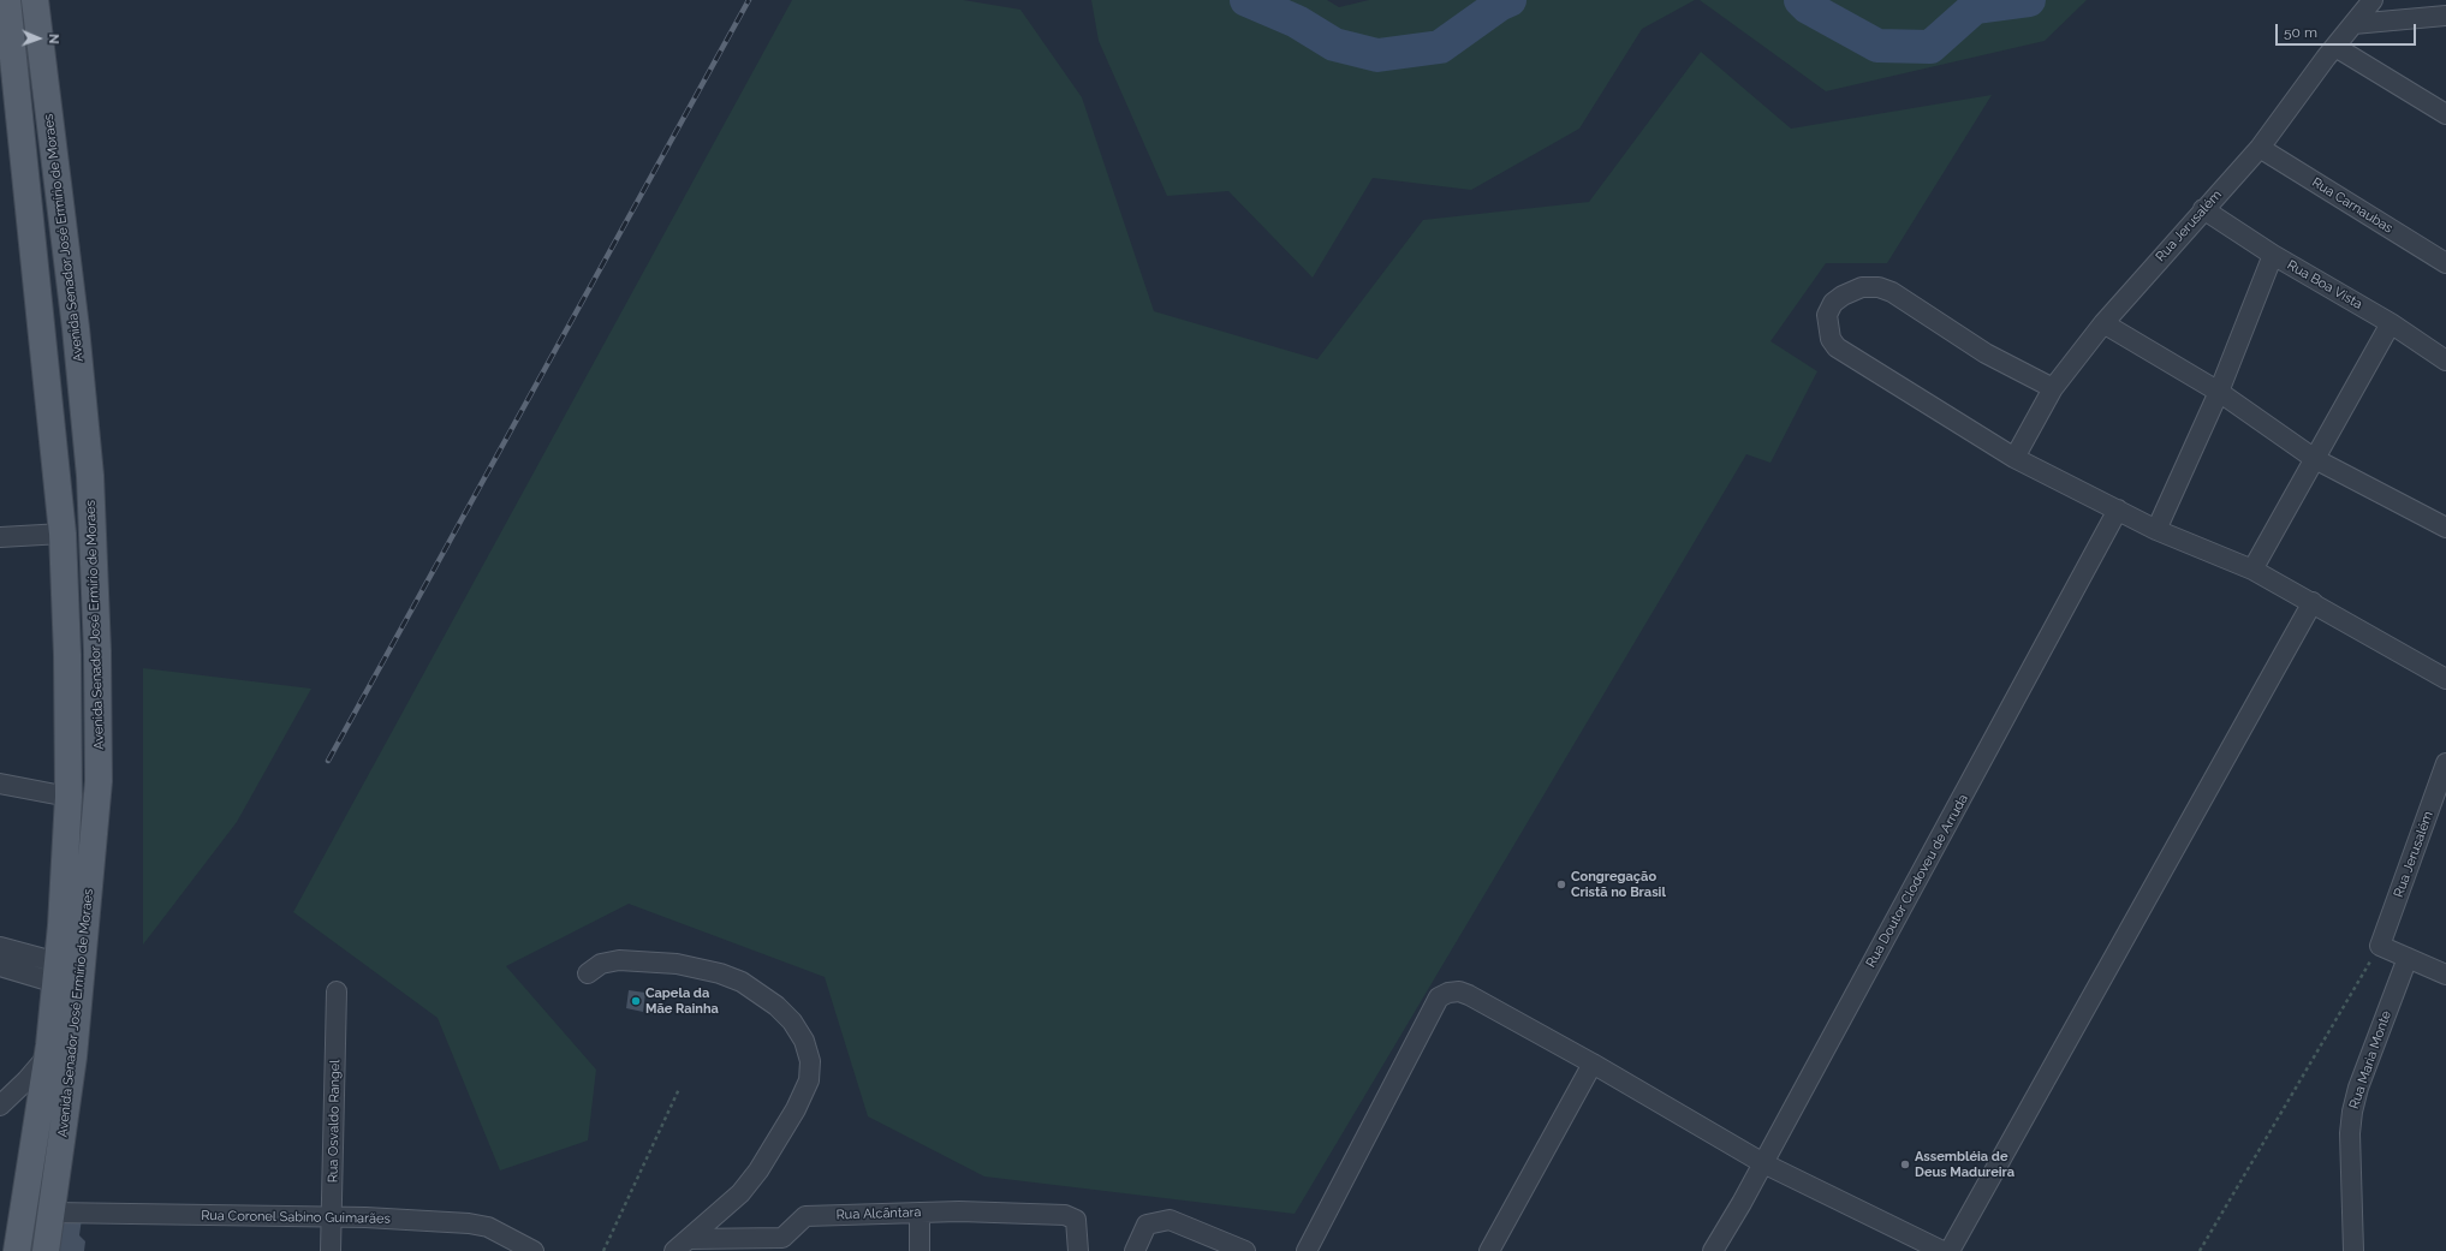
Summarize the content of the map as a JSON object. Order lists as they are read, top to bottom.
{
  "streets": {
    "main road": ["Avenida Senador José Ermírio de Moraes"],
    "street": [
      "Rua Carnaubas",
      "Rua Jerusalém",
      "Rua Boa Vista",
      "Rua Doutor Clodoveu de Arruda",
      "Rua Maria Monte",
      "Rua Osvaldo Rangel",
      "Rua Alcãntara",
      "Rua Coronel Sabino Guimarães"
    ]
  },
  "crossings": [
    ["Rua Carnaubas", "Rua Jerusalém"],
    ["Rua Jerusalém", "Rua Boa Vista"],
    ["Avenida Senador José Ermírio de Moraes", "Rua Coronel Sabino Guimarães"],
    ["Rua Osvaldo Rangel", "Rua Coronel Sabino Guimarães"]
  ],
  "places": ["Congregação Cristã no Brasil", "Capela da Mãe Rainha", "Assembléia de Deus Madureira"],
  "scale_bar": "50 m",
  "north": "right"
}
